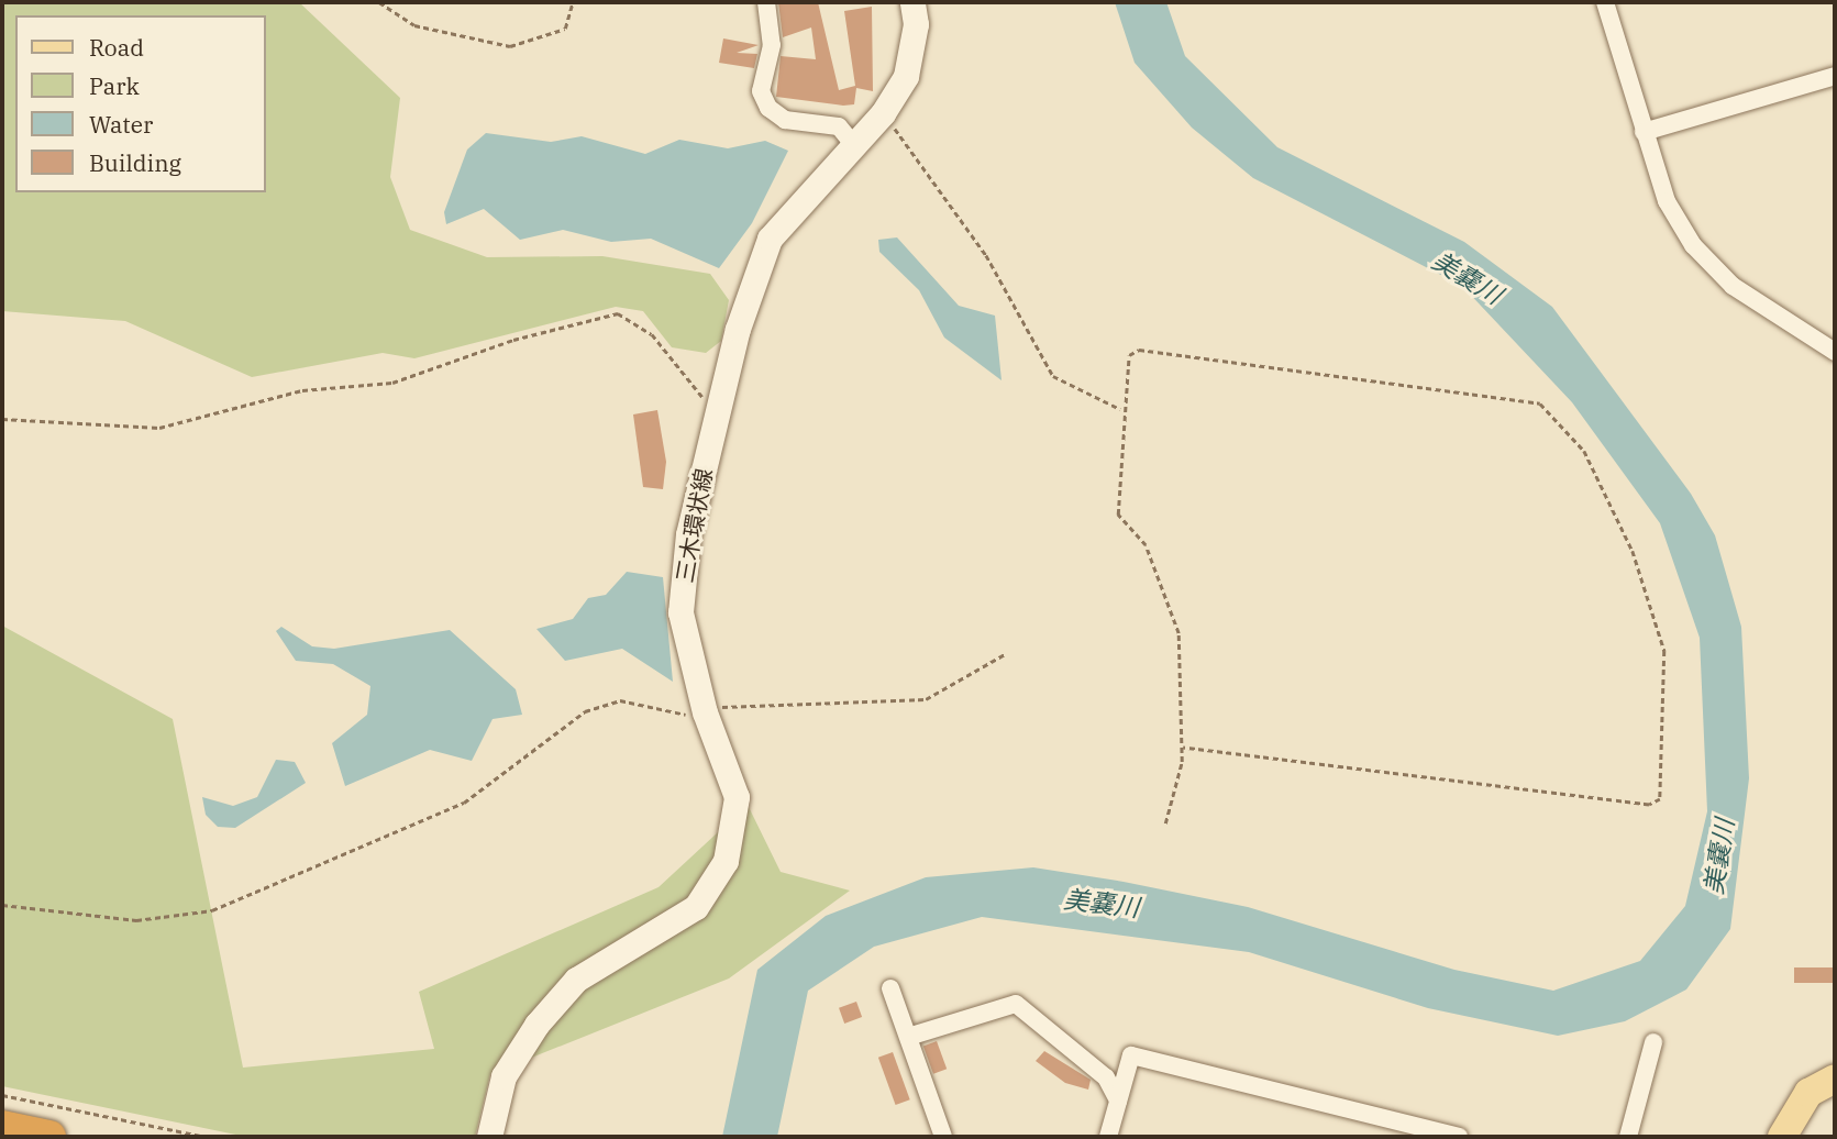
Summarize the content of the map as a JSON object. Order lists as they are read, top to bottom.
{
  "streets": {
    "main road": ["三木環状線"]
  },
  "water": ["美嚢川"],
  "legend": [
    "Road",
    "Park",
    "Water",
    "Building"
  ]
}
